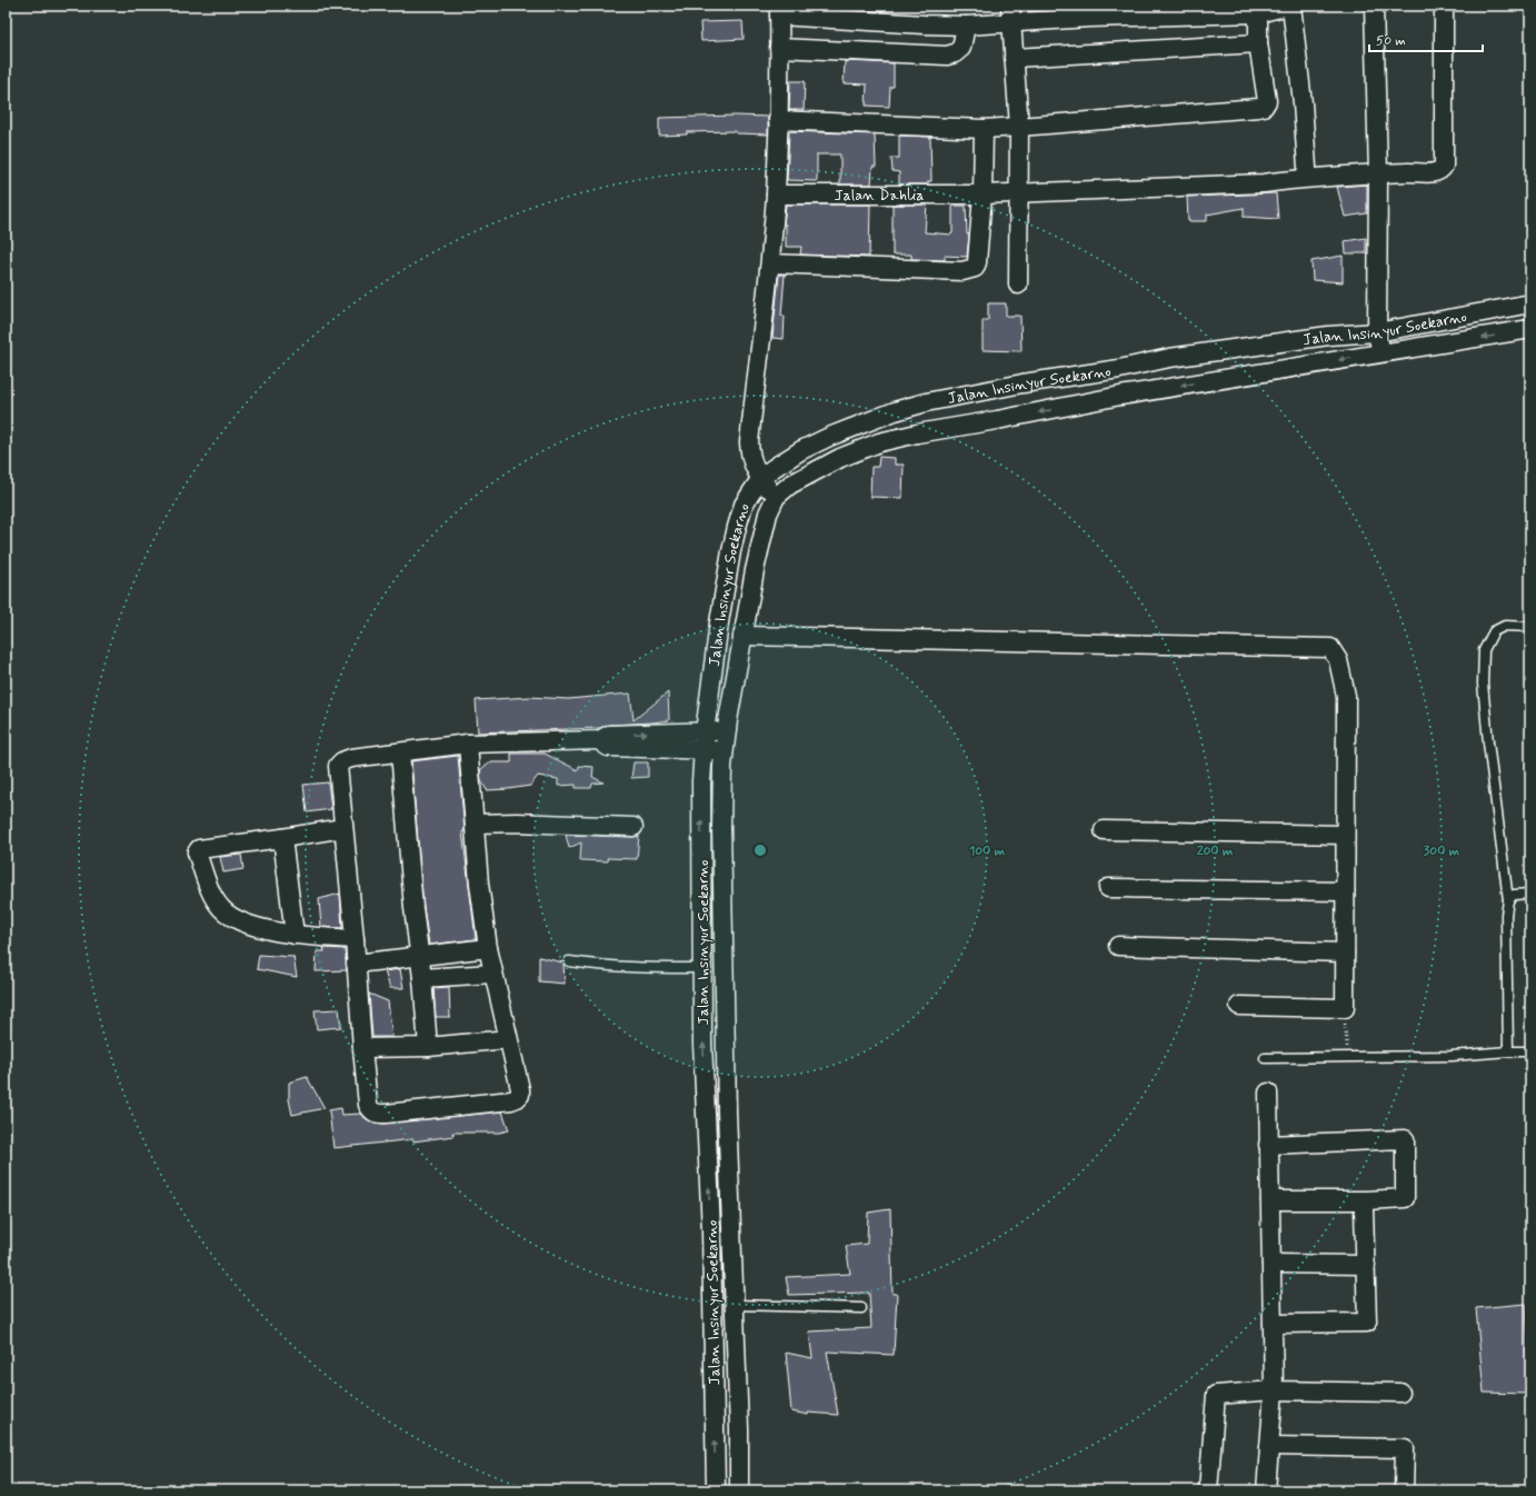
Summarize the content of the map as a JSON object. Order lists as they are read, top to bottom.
{
  "streets": {
    "street": ["Jalan Dahlia", "Jalan Insinyur Soekarno"]
  },
  "scale_bar": "50 m",
  "rings": ["100 m", "200 m", "300 m"]
}
